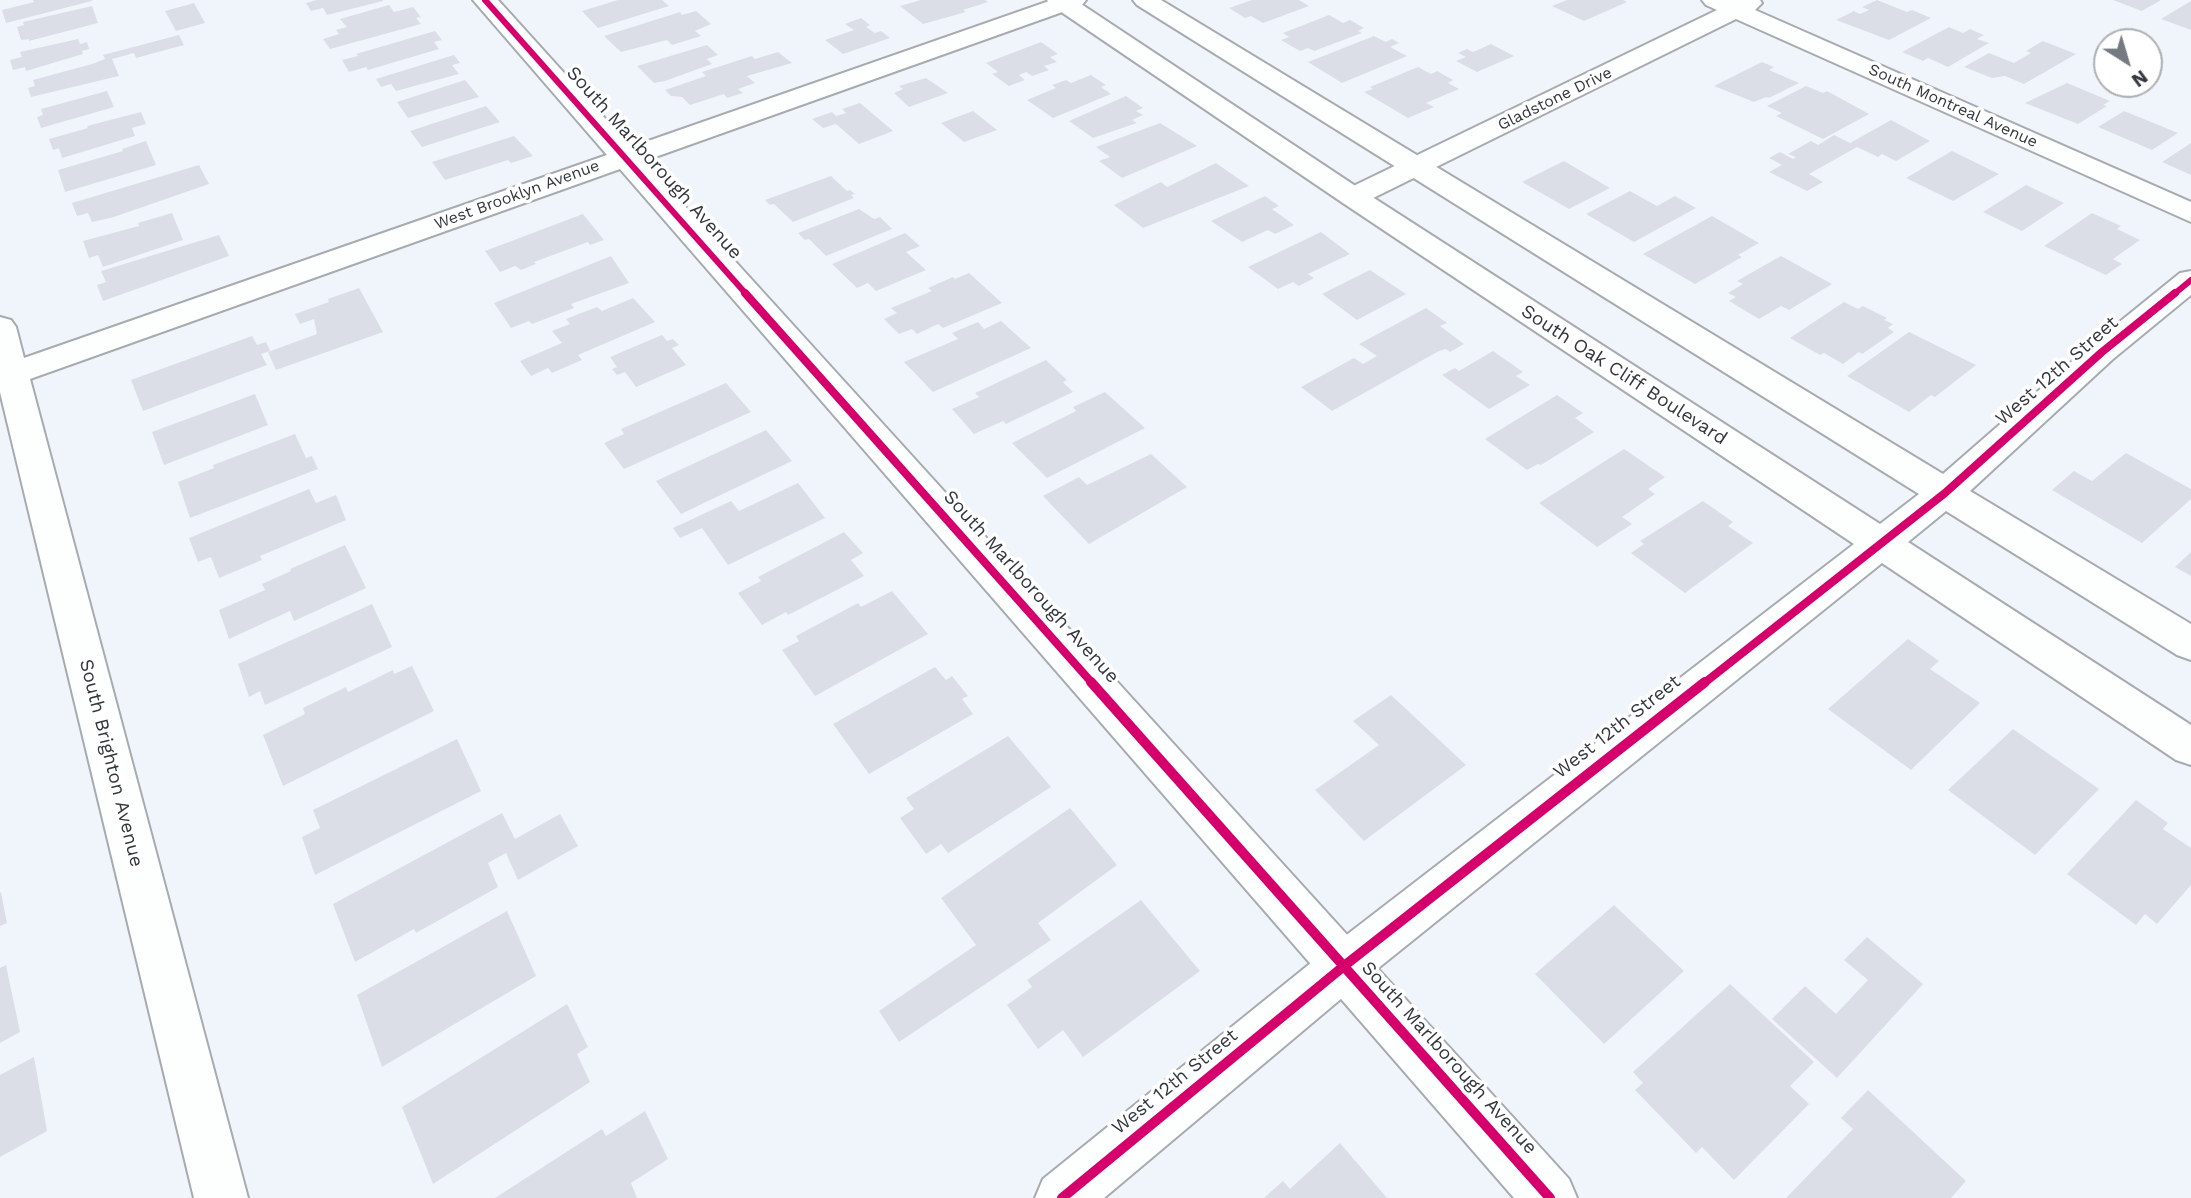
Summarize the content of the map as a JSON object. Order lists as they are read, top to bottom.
{
  "streets": {
    "street": [
      "Gladstone Drive",
      "South Montreal Avenue",
      "South Marlborough Avenue",
      "West Brooklyn Avenue",
      "West 12th Street",
      "South Oak Cliff Boulevard",
      "South Brighton Avenue"
    ]
  },
  "crossings": [
    ["Gladstone Drive", "South Montreal Avenue"],
    ["Gladstone Drive", "South Oak Cliff Boulevard"],
    ["South Marlborough Avenue", "West Brooklyn Avenue"],
    ["South Marlborough Avenue", "West 12th Street"],
    ["West Brooklyn Avenue", "South Oak Cliff Boulevard"],
    ["West Brooklyn Avenue", "South Brighton Avenue"],
    ["West 12th Street", "South Oak Cliff Boulevard"]
  ],
  "north": "bottom right"
}
